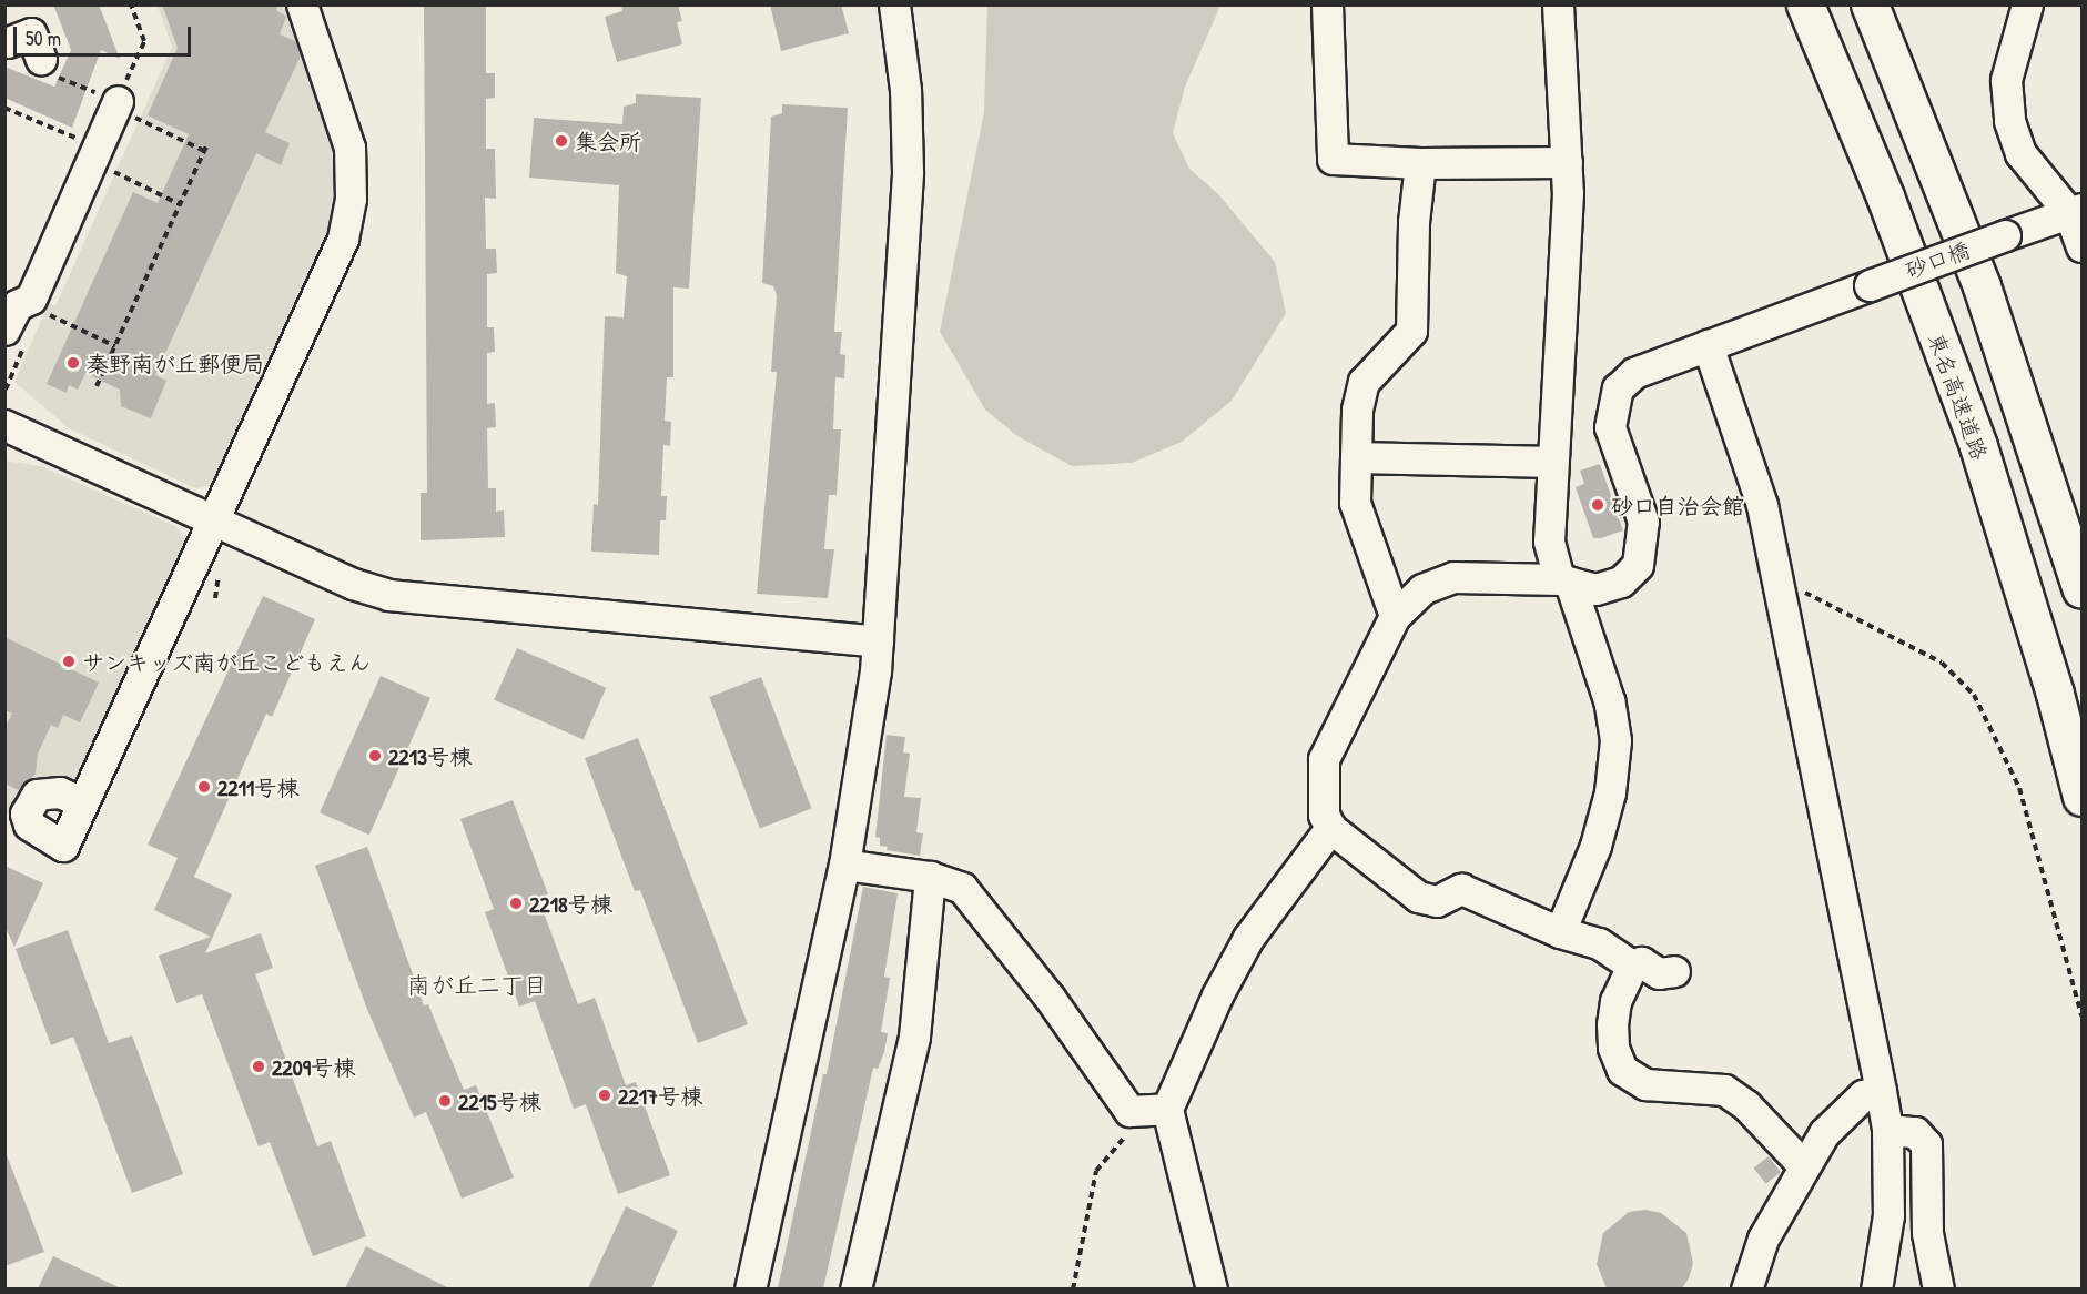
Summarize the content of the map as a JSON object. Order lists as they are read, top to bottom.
{
  "streets": {
    "highway": ["東名高速道路"],
    "street": ["砂口橋"]
  },
  "districts": ["南が丘二丁目"],
  "places": [
    "集会所",
    "秦野南が丘郵便局",
    "砂口自治会館",
    "サンキッズ南が丘こどもえん",
    "2213号棟",
    "2211号棟",
    "2218号棟",
    "2209号棟",
    "2217号棟",
    "2215号棟"
  ],
  "scale_bar": "50 m"
}
